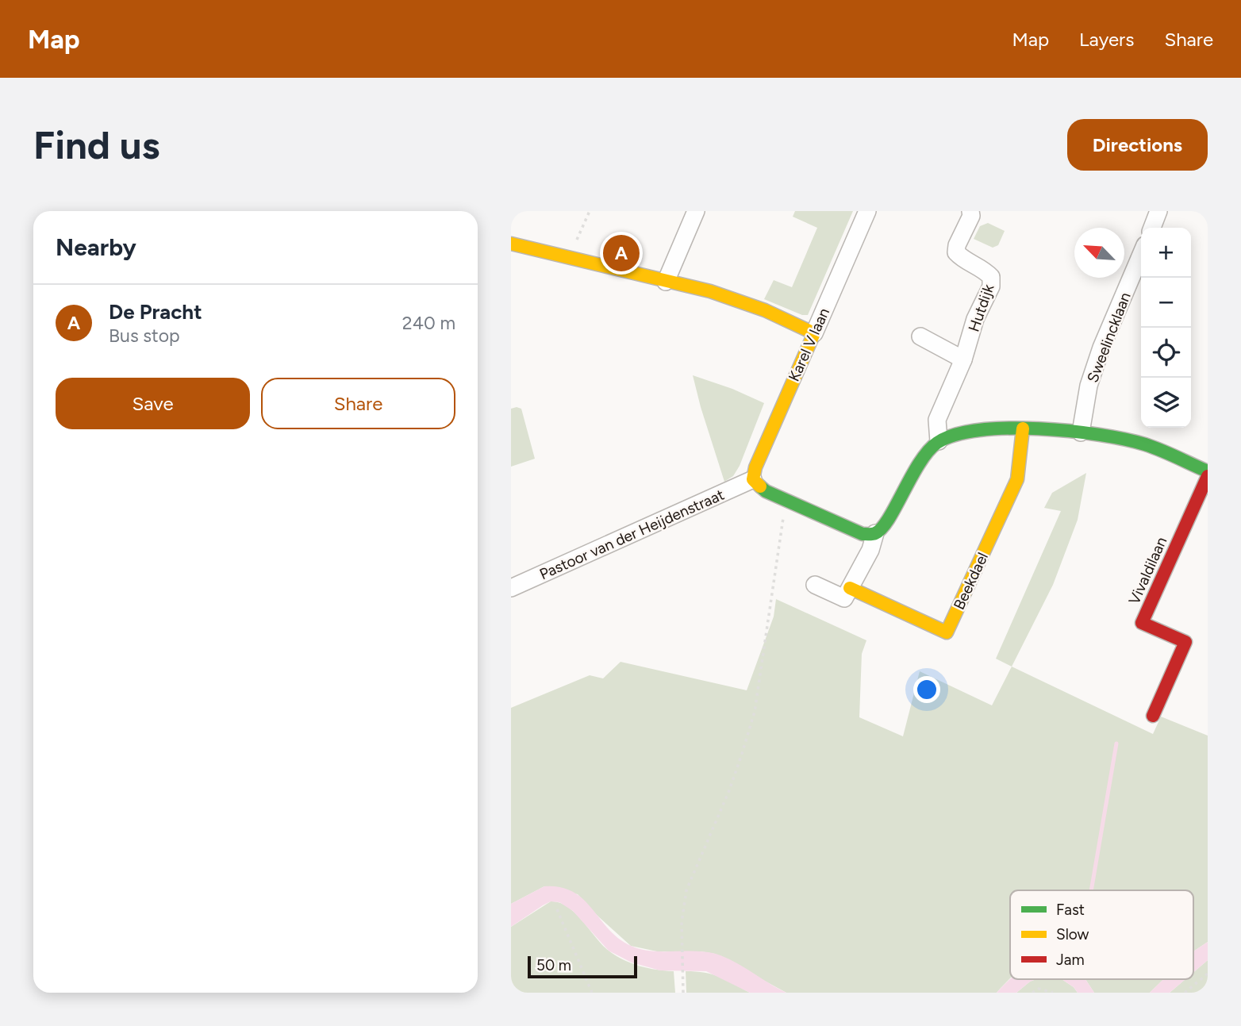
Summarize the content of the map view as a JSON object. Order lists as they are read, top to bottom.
{
  "streets": {
    "street": [
      "Hutdijk",
      "Sweelincklaan",
      "Karel V laan",
      "Pastoor van der Heijdenstraat",
      "Vivaldilaan",
      "Beekdael"
    ]
  },
  "crossings": [
    ["Karel V laan", "Pastoor van der Heijdenstraat"]
  ],
  "legend": ["Fast", "Slow", "Jam"],
  "scale_bar": "50 m",
  "north": "top left",
  "page": {
    "header": "Map",
    "nav": ["Map", "Layers", "Share"],
    "buttons": [
      "Directions",
      ["Save", "Share"]
    ],
    "title": "Find us",
    "heading": "Nearby",
    "map_buttons": ["+", "−"],
    "pins": "A",
    "list": [
      {
        "mark": "A",
        "name": "De Pracht",
        "note": "Bus stop",
        "value": "240 m"
      }
    ],
    "scale": "50 m"
  }
}
